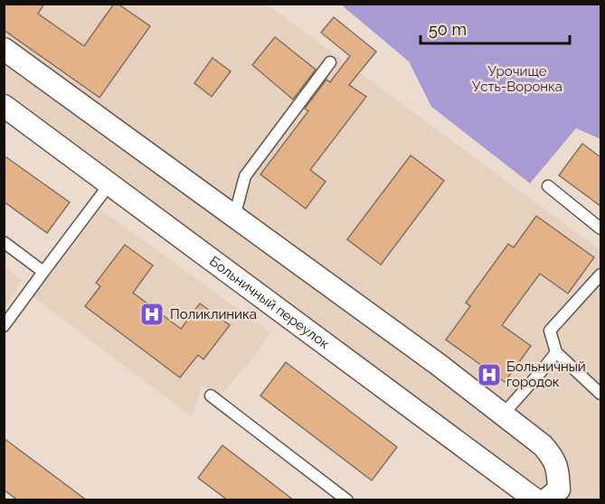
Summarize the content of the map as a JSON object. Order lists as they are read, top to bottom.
{
  "streets": {
    "street": ["Больничный переулок"]
  },
  "parks": ["Урочище Усть-Воронка"],
  "places": {
    "hospital": ["Поликлиника", "Больничный городок"]
  },
  "scale_bar": "50 m"
}
